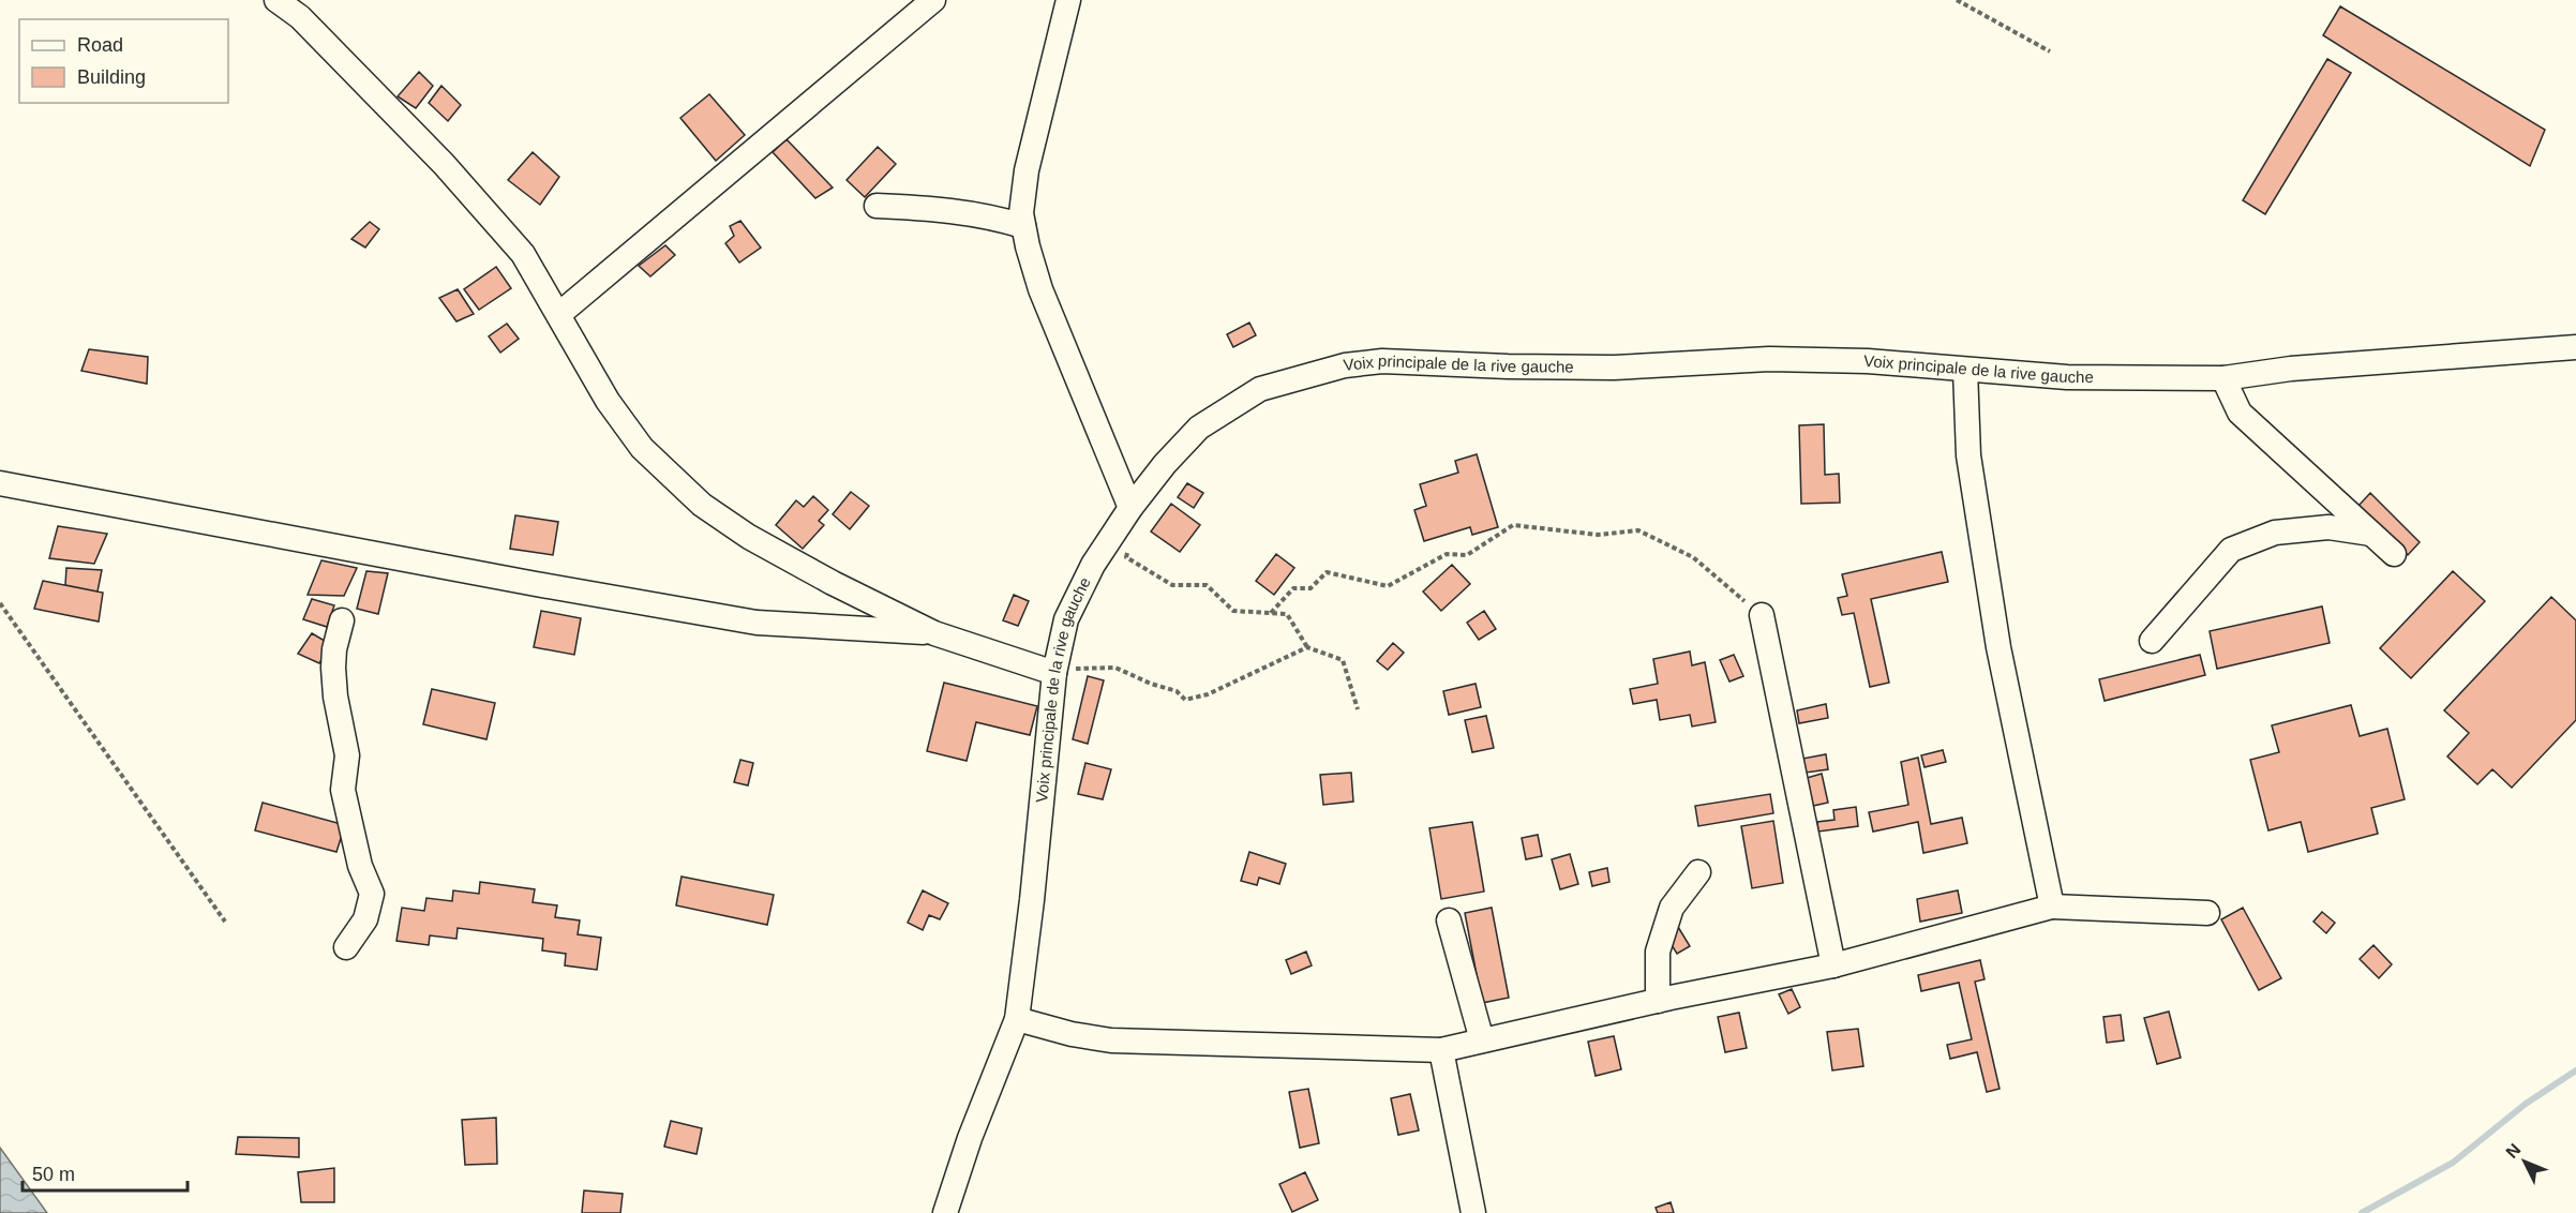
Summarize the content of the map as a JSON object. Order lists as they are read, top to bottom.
{
  "streets": {
    "street": ["Voix principale de la rive gauche"]
  },
  "legend": ["Road", "Building"],
  "scale_bar": "50 m",
  "north": "top left"
}
